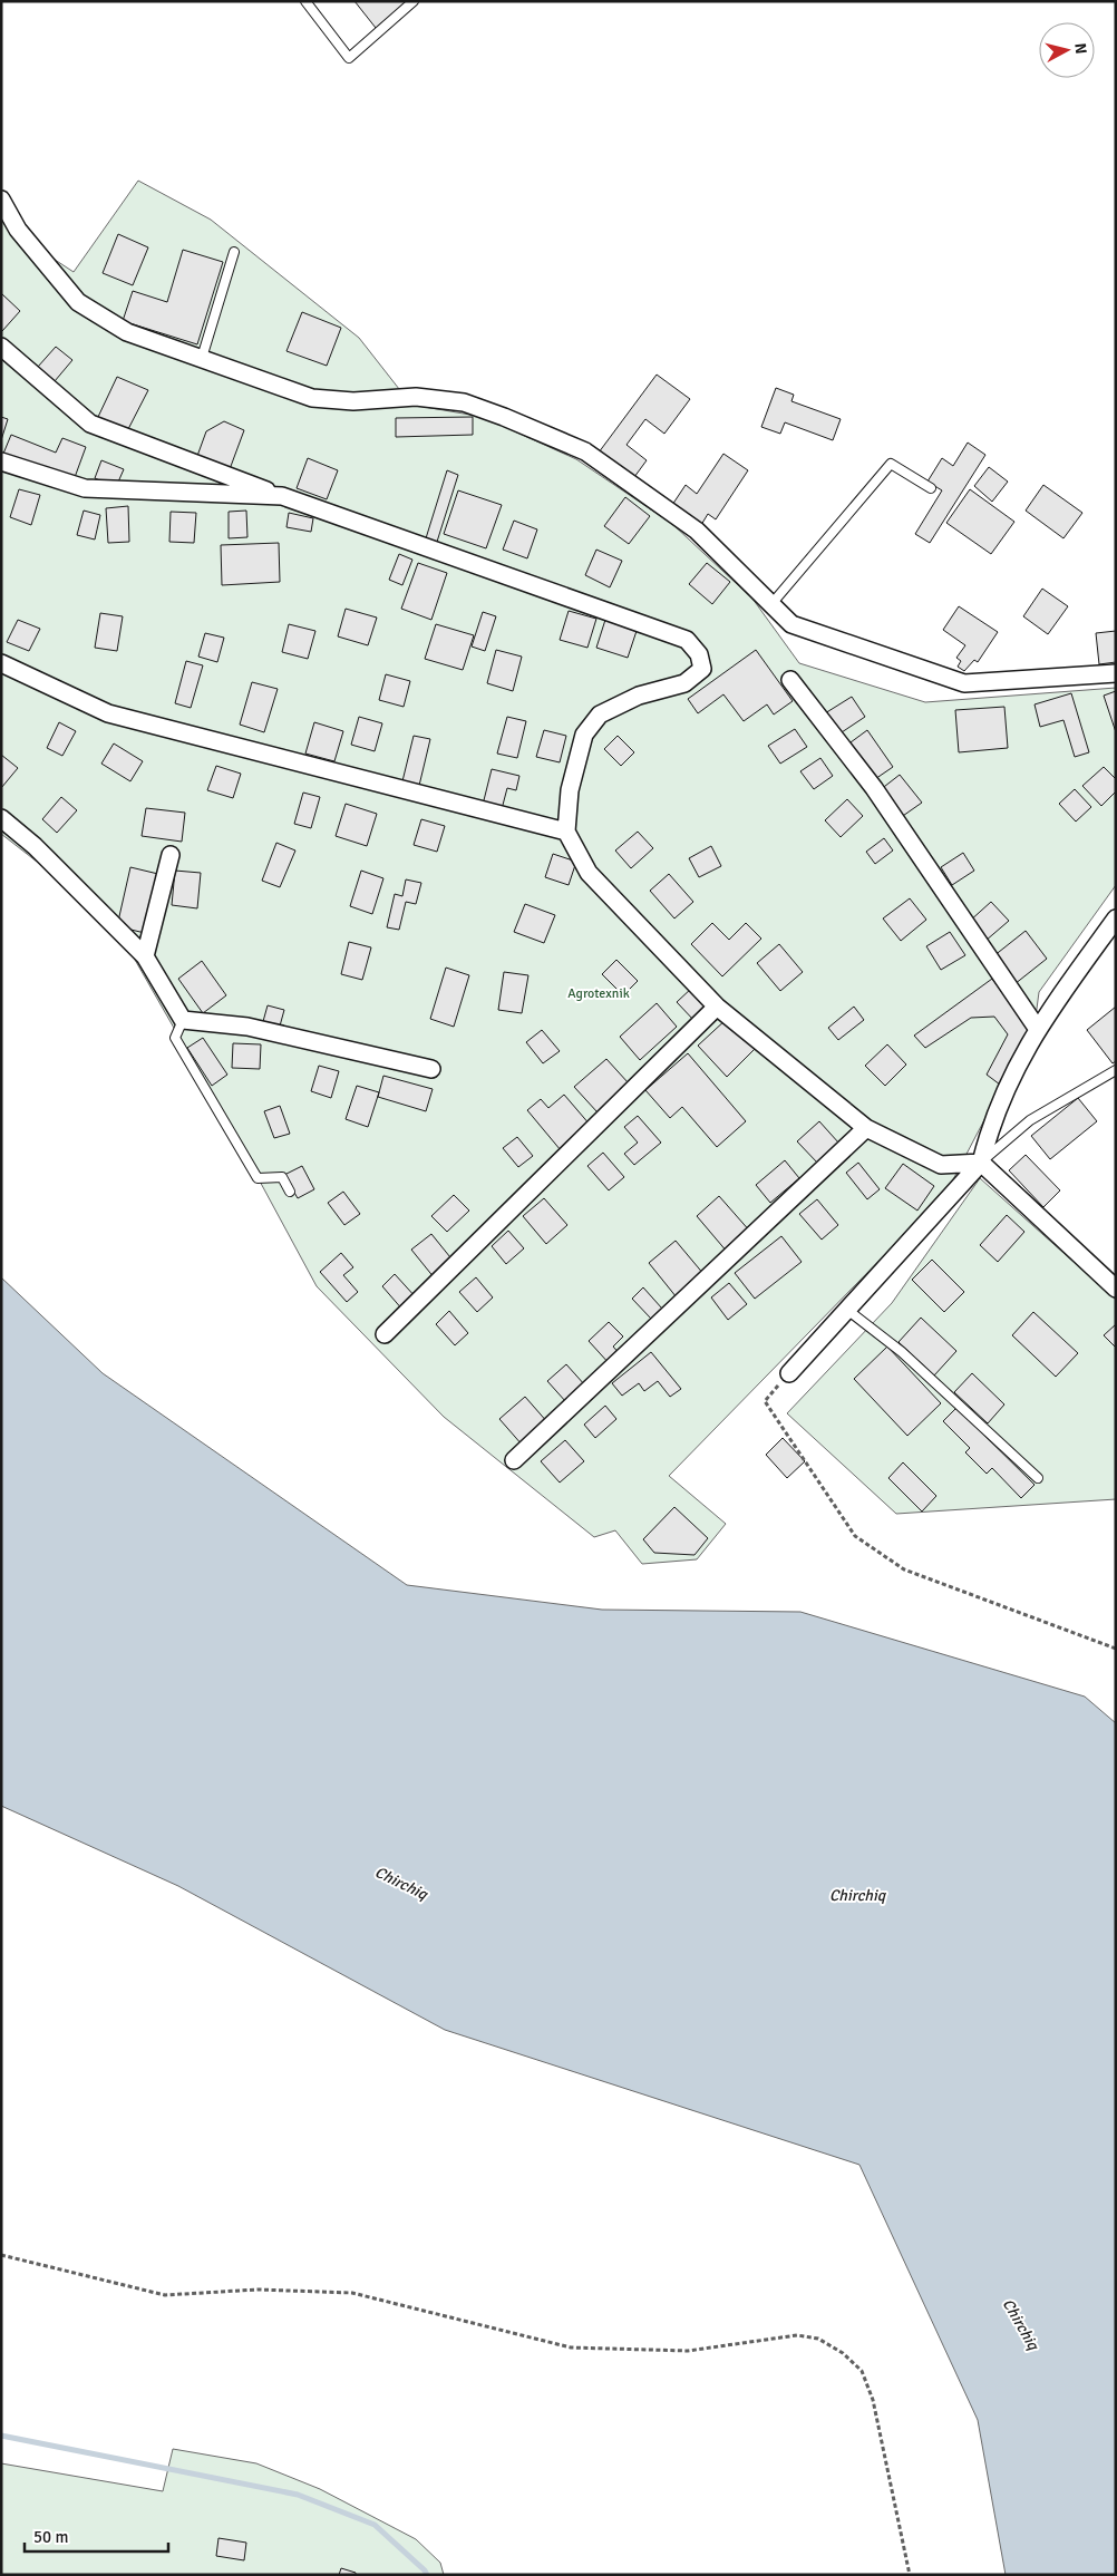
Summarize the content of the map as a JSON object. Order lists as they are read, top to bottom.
{
  "water": ["Chirchiq"],
  "parks": ["Agrotexnik"],
  "scale_bar": "50 m",
  "north": "right"
}
